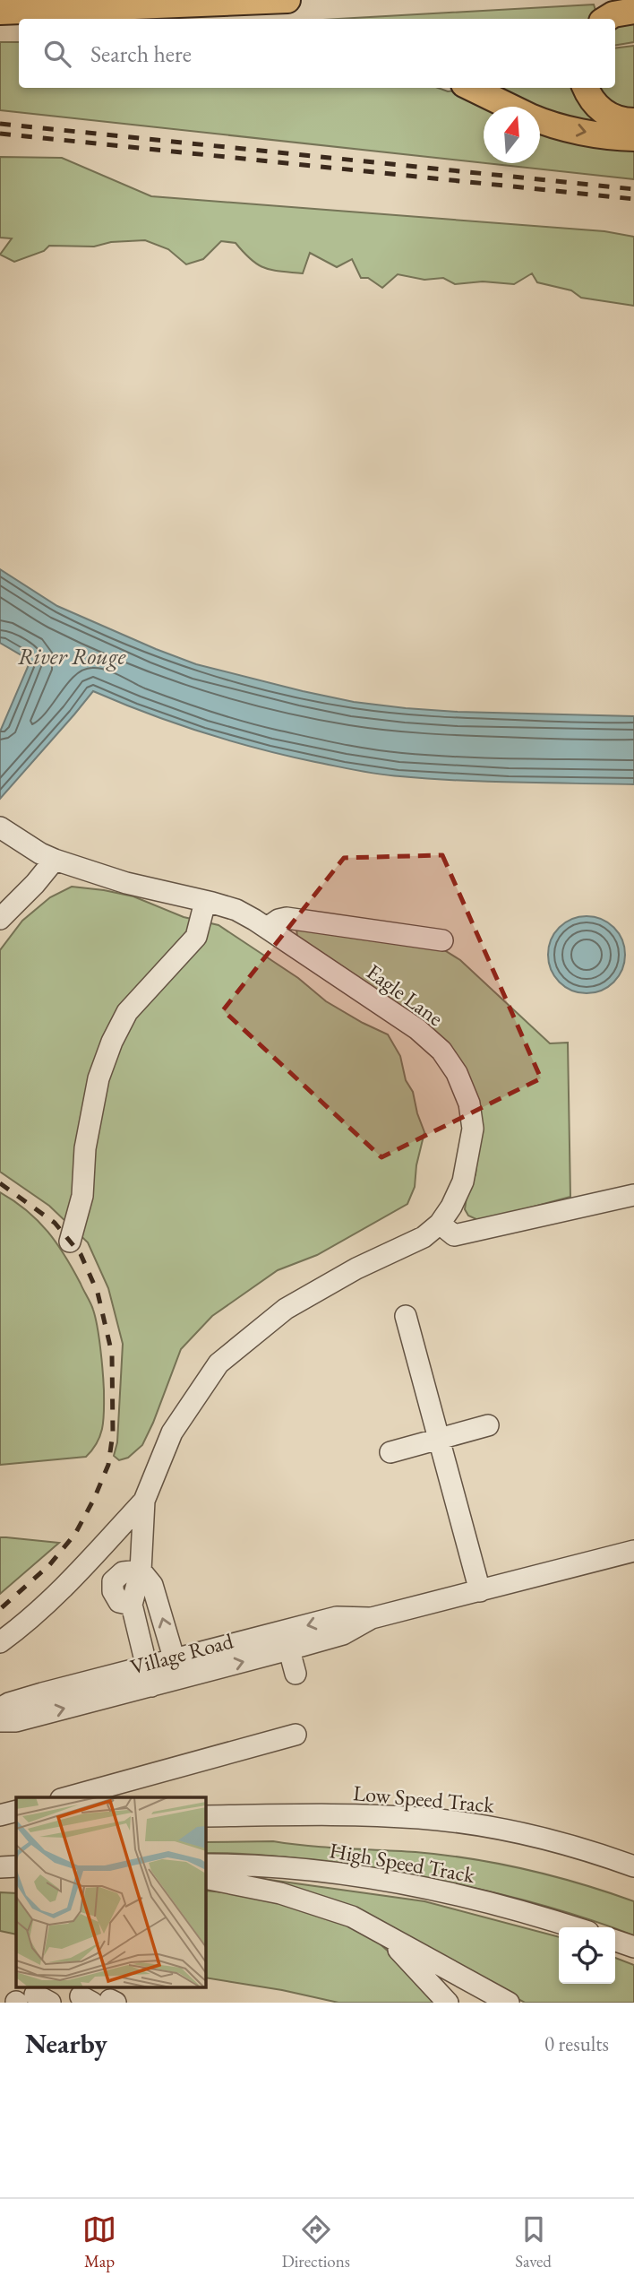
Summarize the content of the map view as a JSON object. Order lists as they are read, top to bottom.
{
  "streets": {
    "street": [
      "Eagle Lane",
      "Village Road",
      "Low Speed Track",
      "High Speed Track"
    ]
  },
  "crossings": [
    ["Eagle Lane", "Village Road"]
  ],
  "water": ["River Rouge"],
  "north": "top",
  "page": {
    "search": "Search here",
    "heading": ["Nearby", "0 results"],
    "nav": ["Map", "Directions", "Saved"]
  }
}
